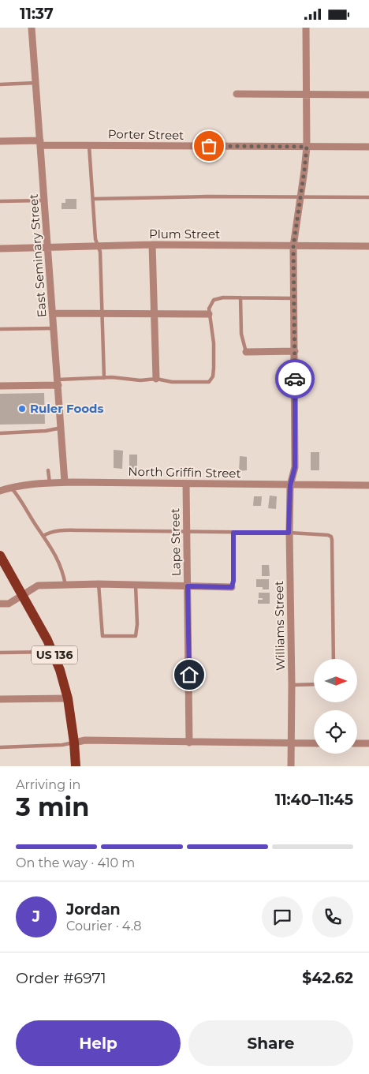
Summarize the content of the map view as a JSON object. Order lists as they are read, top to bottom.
{
  "streets": {
    "main road": ["US 136"],
    "street": [
      "Porter Street",
      "Plum Street",
      "East Seminary Street",
      "North Griffin Street",
      "Lape Street",
      "Williams Street"
    ]
  },
  "crossings": [
    ["Porter Street", "East Seminary Street"],
    ["Porter Street", "Williams Street"],
    ["Plum Street", "East Seminary Street"],
    ["Plum Street", "Williams Street"],
    ["East Seminary Street", "North Griffin Street"],
    ["North Griffin Street", "Lape Street"],
    ["North Griffin Street", "Williams Street"]
  ],
  "places": ["Ruler Foods"],
  "north": "right",
  "page": {
    "status": "11:37",
    "heading": ["3 min", "Arriving in", "11:40–11:45"],
    "panel": [
      "Jordan",
      "Courier · 4.8",
      "Order #6971",
      "$42.62"
    ],
    "bar": "On the way · 410 m",
    "round": "J",
    "buttons": ["Help", "Share"]
  }
}
